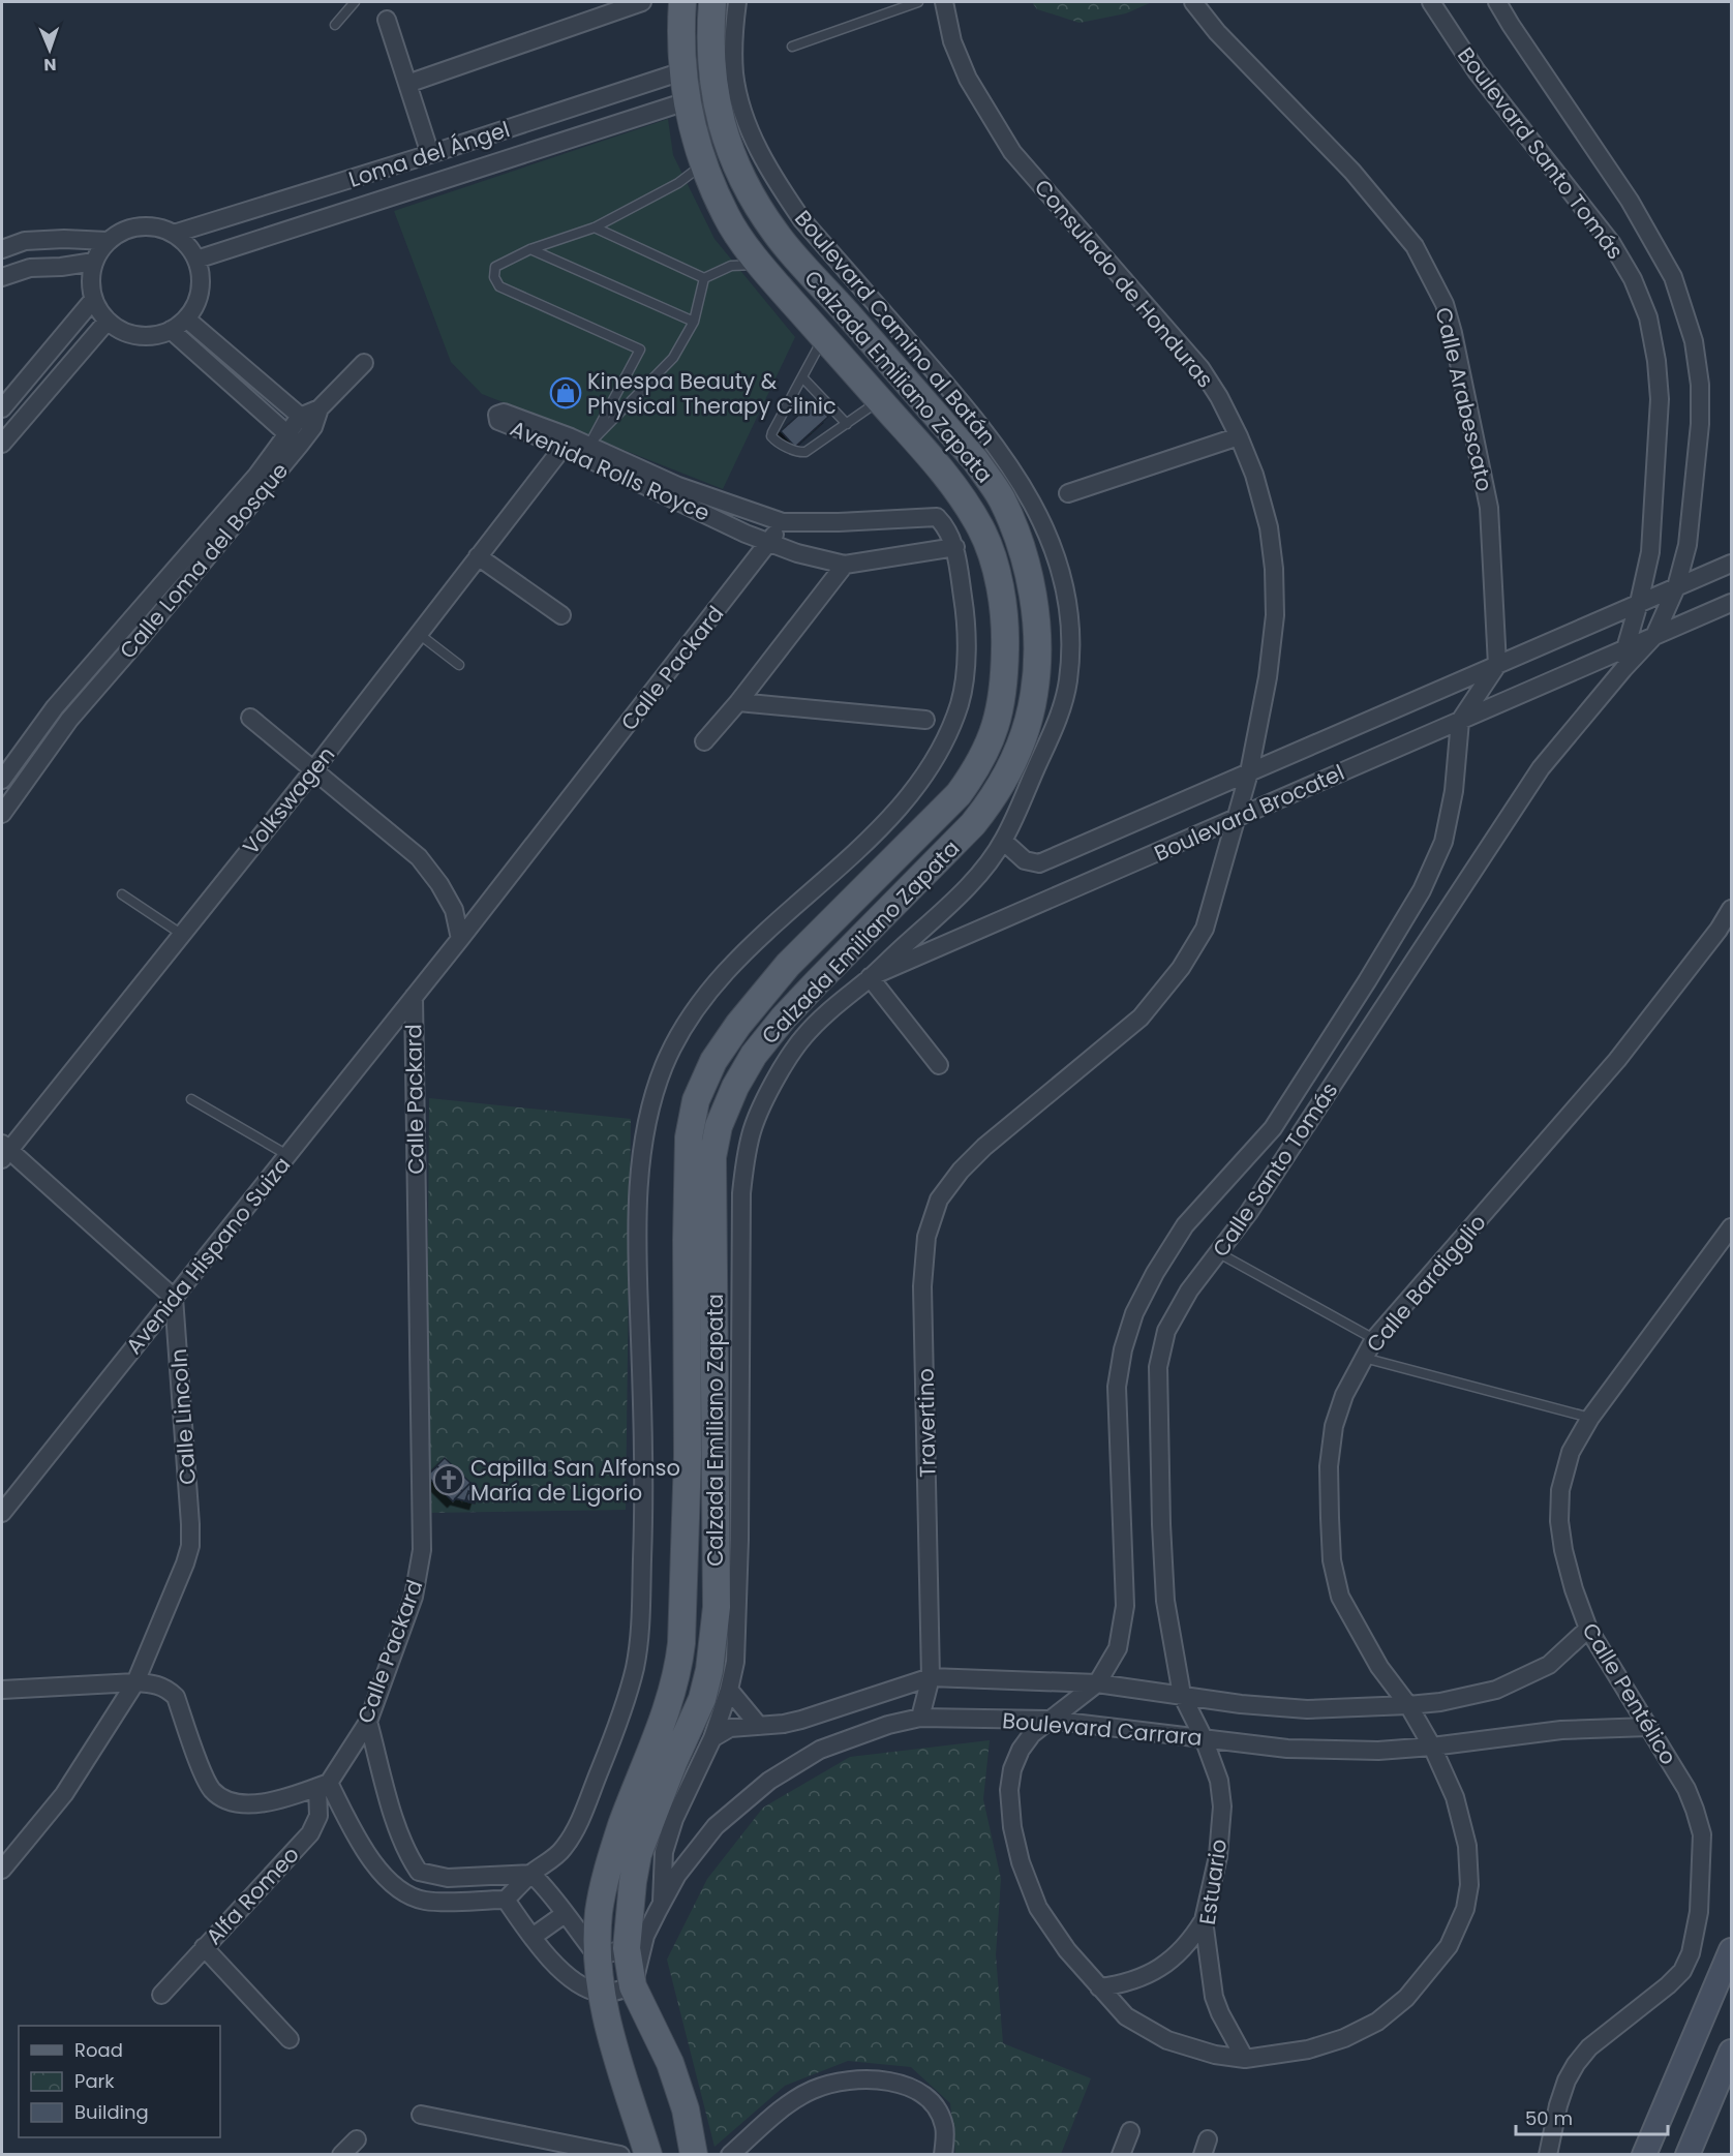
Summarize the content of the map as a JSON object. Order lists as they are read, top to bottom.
{
  "streets": {
    "main road": ["Calzada Emiliano Zapata"],
    "street": [
      "Boulevard Santo Tomás",
      "Loma del Ángel",
      "Consulado de Honduras",
      "Boulevard Camino al Batán",
      "Calle Arabescato",
      "Avenida Rolls Royce",
      "Calle Loma del Bosque",
      "Calle Packard",
      "Volkswagen",
      "Boulevard Brocatel",
      "Calle Santo Tomás",
      "Avenida Hispano Suiza",
      "Calle Bardigglio",
      "Calle Lincoln",
      "Travertino",
      "Calle Pentélico",
      "Boulevard Carrara",
      "Estuario",
      "Alfa Romeo"
    ]
  },
  "crossings": [
    ["Boulevard Santo Tomás", "Boulevard Brocatel"],
    ["Boulevard Santo Tomás", "Calle Santo Tomás"],
    ["Loma del Ángel", "Calzada Emiliano Zapata"],
    ["Loma del Ángel", "Calle Loma del Bosque"],
    ["Consulado de Honduras", "Boulevard Brocatel"],
    ["Consulado de Honduras", "Travertino"],
    ["Boulevard Camino al Batán", "Boulevard Brocatel"],
    ["Boulevard Camino al Batán", "Boulevard Carrara"],
    ["Calzada Emiliano Zapata", "Boulevard Carrara"],
    ["Calle Arabescato", "Boulevard Brocatel"],
    ["Calle Arabescato", "Calle Santo Tomás"],
    ["Avenida Rolls Royce", "Calle Packard"],
    ["Avenida Rolls Royce", "Volkswagen"],
    ["Calle Packard", "Avenida Hispano Suiza"],
    ["Calle Packard", "Alfa Romeo"],
    ["Boulevard Brocatel", "Calle Santo Tomás"],
    ["Calle Santo Tomás", "Calle Bardigglio"],
    ["Calle Santo Tomás", "Boulevard Carrara"],
    ["Calle Santo Tomás", "Estuario"],
    ["Avenida Hispano Suiza", "Calle Lincoln"],
    ["Calle Bardigglio", "Boulevard Carrara"],
    ["Calle Bardigglio", "Estuario"],
    ["Travertino", "Boulevard Carrara"],
    ["Calle Pentélico", "Boulevard Carrara"],
    ["Boulevard Carrara", "Estuario"]
  ],
  "places": {
    "shop": ["Kinespa Beauty & Physical Therapy Clinic"],
    "church": ["Capilla San Alfonso María de Ligorio"]
  },
  "legend": ["Road", "Park", "Building"],
  "scale_bar": "50 m",
  "north": "bottom"
}
